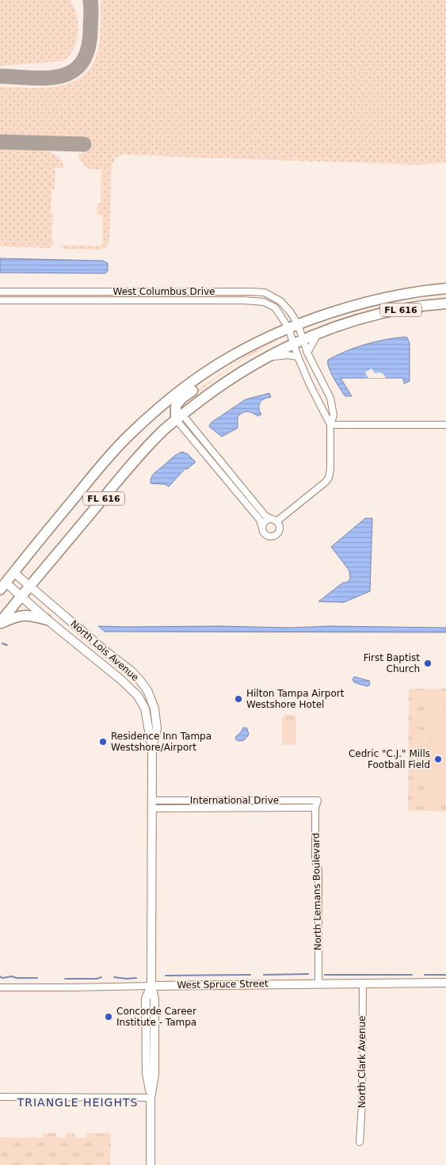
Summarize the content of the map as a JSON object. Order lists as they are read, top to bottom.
{
  "streets": {
    "main road": ["FL 616"],
    "street": [
      "West Columbus Drive",
      "North Lois Avenue",
      "International Drive",
      "North Lemans Boulevard",
      "West Spruce Street",
      "North Clark Avenue"
    ]
  },
  "crossings": [
    ["West Columbus Drive", "FL 616"],
    ["FL 616", "North Lois Avenue"],
    ["North Lois Avenue", "International Drive"],
    ["North Lois Avenue", "West Spruce Street"],
    ["International Drive", "North Lemans Boulevard"],
    ["North Lemans Boulevard", "West Spruce Street"],
    ["West Spruce Street", "North Clark Avenue"]
  ],
  "districts": ["TRIANGLE HEIGHTS"],
  "places": [
    "First Baptist Church",
    "Hilton Tampa Airport Westshore Hotel",
    "Residence Inn Tampa Westshore/Airport",
    "Cedric \"C.J.\" Mills Football Field",
    "Concorde Career Institute - Tampa"
  ]
}
